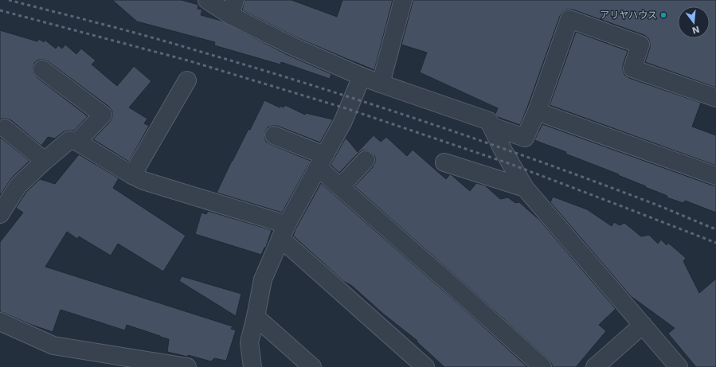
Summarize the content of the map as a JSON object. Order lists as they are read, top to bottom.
{
  "places": ["アリヤハウス"],
  "north": "bottom"
}
